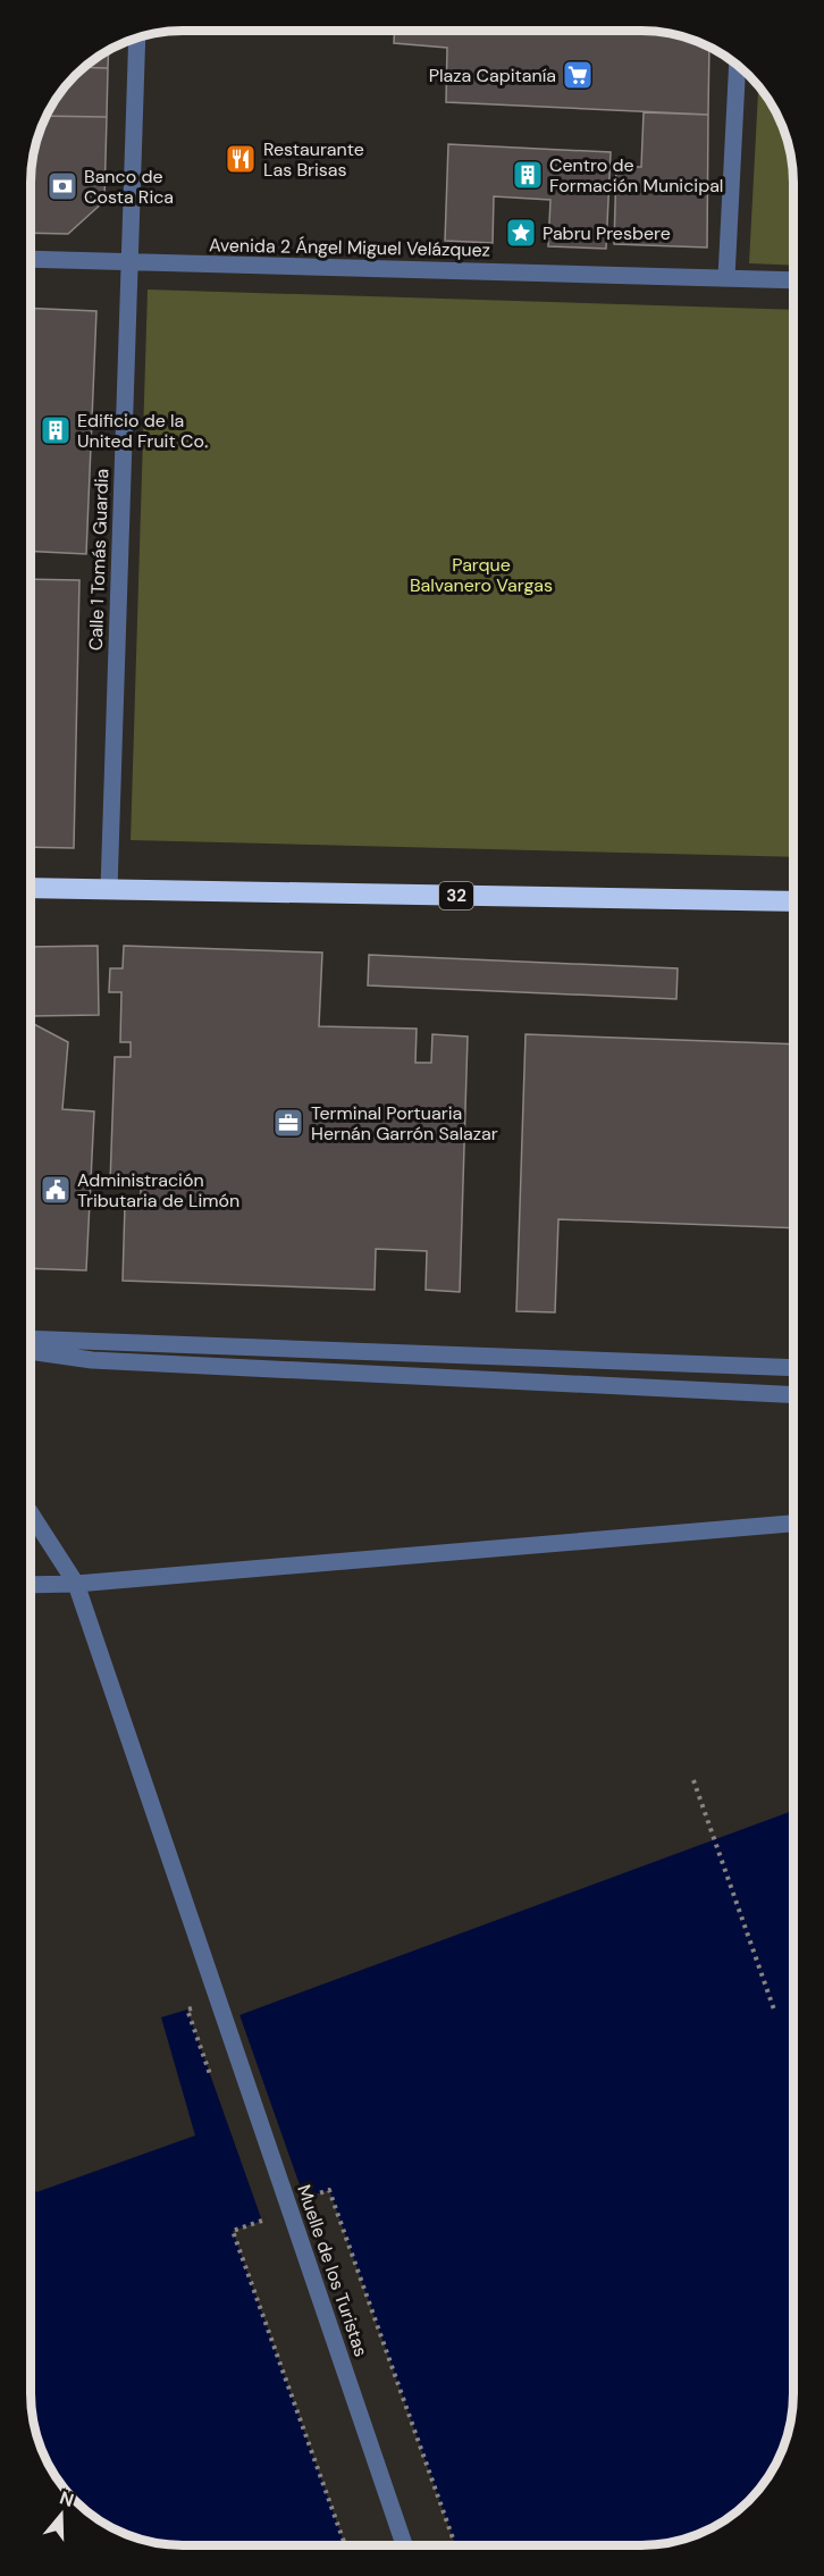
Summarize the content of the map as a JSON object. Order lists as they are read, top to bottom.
{
  "streets": {
    "highway": ["32"],
    "street": ["Avenida 2 Ángel Miguel Velázquez", "Calle 1 Tomás Guardia", "Muelle de los Turistas"]
  },
  "crossings": [
    ["Avenida 2 Ángel Miguel Velázquez", "Calle 1 Tomás Guardia"],
    ["Calle 1 Tomás Guardia", "32"]
  ],
  "parks": ["Parque Balvanero Vargas"],
  "places": {
    "supermarket": ["Plaza Capitanía"],
    "restaurant": ["Restaurante Las Brisas"],
    "building": ["Centro de Formación Municipal", "Edificio de la United Fruit Co."],
    "bank": ["Banco de Costa Rica"],
    "place": ["Pabru Presbere"],
    "office": ["Terminal Portuaria Hernán Garrón Salazar"],
    "public building": ["Administración Tributaria de Limón"]
  },
  "north": "top"
}
